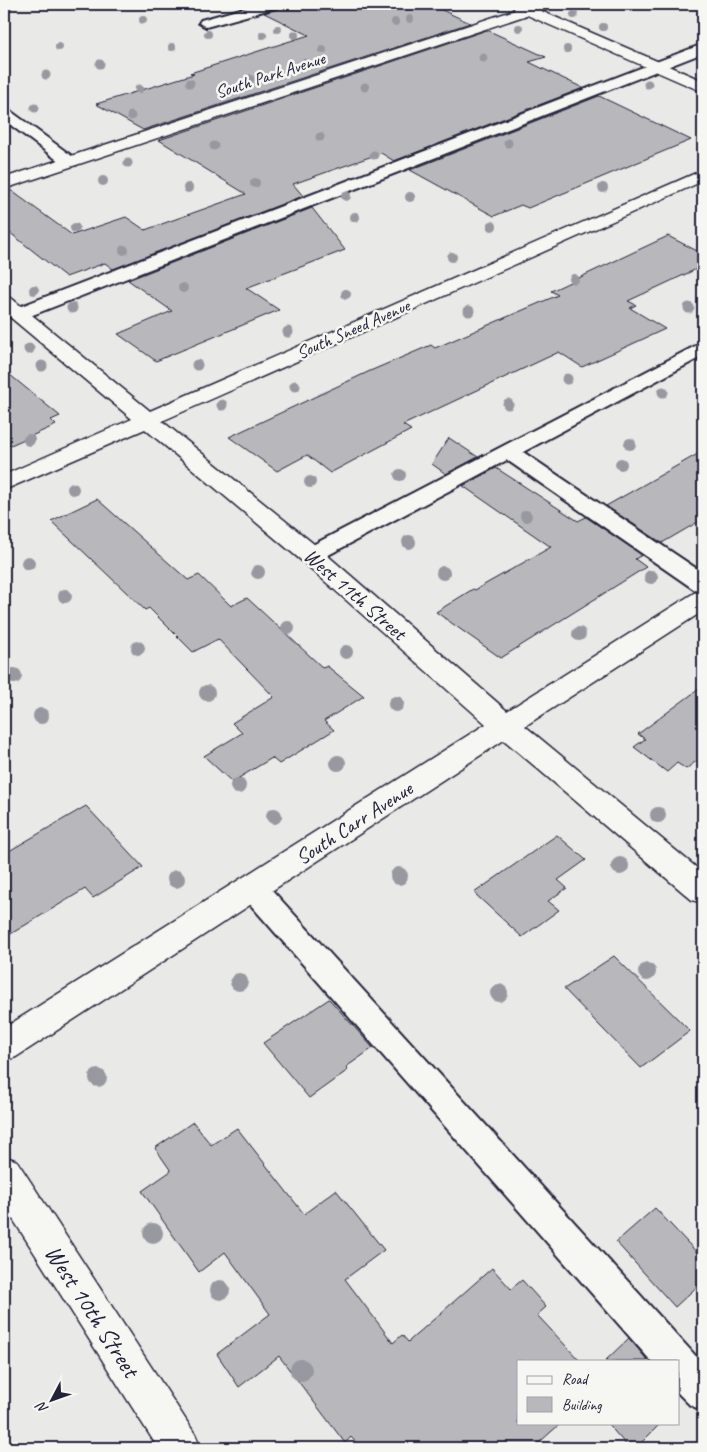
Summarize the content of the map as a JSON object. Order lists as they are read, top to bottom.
{
  "streets": {
    "street": [
      "South Park Avenue",
      "South Sneed Avenue",
      "West 11th Street",
      "South Carr Avenue",
      "West 10th Street"
    ]
  },
  "crossings": [
    ["South Sneed Avenue", "West 11th Street"],
    ["West 11th Street", "South Carr Avenue"]
  ],
  "legend": ["Road", "Building"],
  "north": "bottom left"
}
